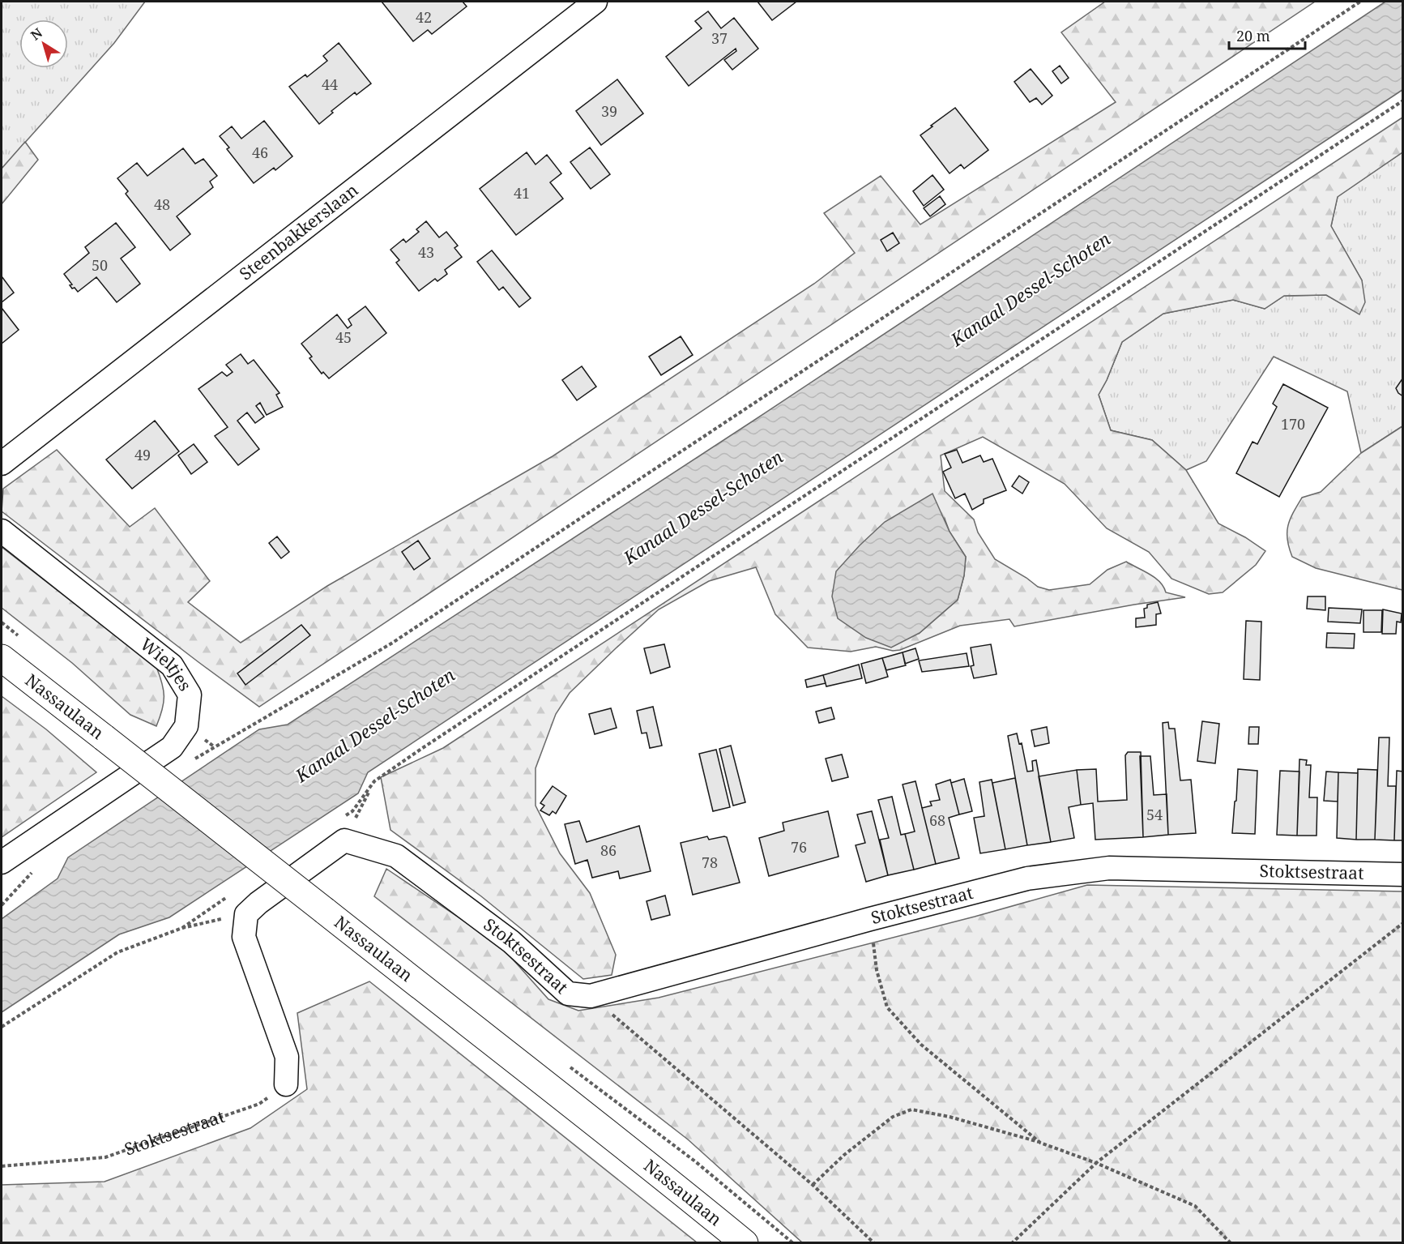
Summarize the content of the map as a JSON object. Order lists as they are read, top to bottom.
{
  "streets": {
    "main road": ["Nassaulaan"],
    "street": ["Steenbakkerslaan", "Wieltjes", "Stoktsestraat"]
  },
  "water": ["Kanaal Dessel-Schoten"],
  "house_numbers": [
    "42",
    "37",
    "44",
    "39",
    "46",
    "41",
    "48",
    "43",
    "50",
    "45",
    "170",
    "49",
    "54",
    "68",
    "76",
    "86",
    "78"
  ],
  "scale_bar": "20 m",
  "north": "top left"
}
